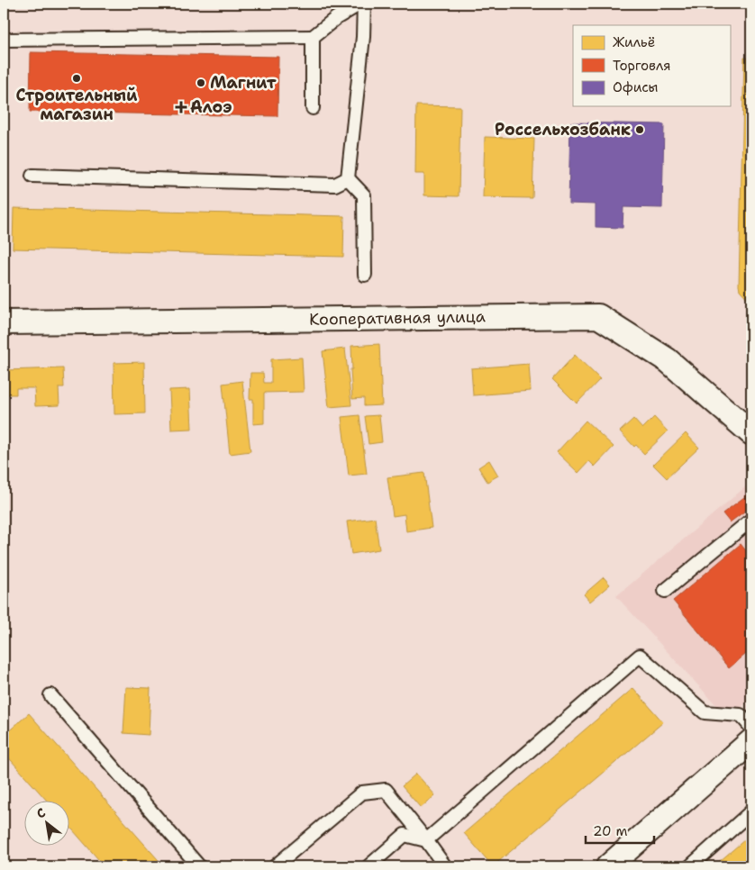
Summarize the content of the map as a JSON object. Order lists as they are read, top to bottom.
{
  "streets": {
    "street": ["Кооперативная улица"]
  },
  "places": {
    "other": ["Строительный магазин", "Магнит", "Россельхозбанк"],
    "health": ["Алоэ"]
  },
  "legend": ["Жильё", "Торговля", "Офисы"],
  "scale_bar": "20 m",
  "north": "top left"
}
